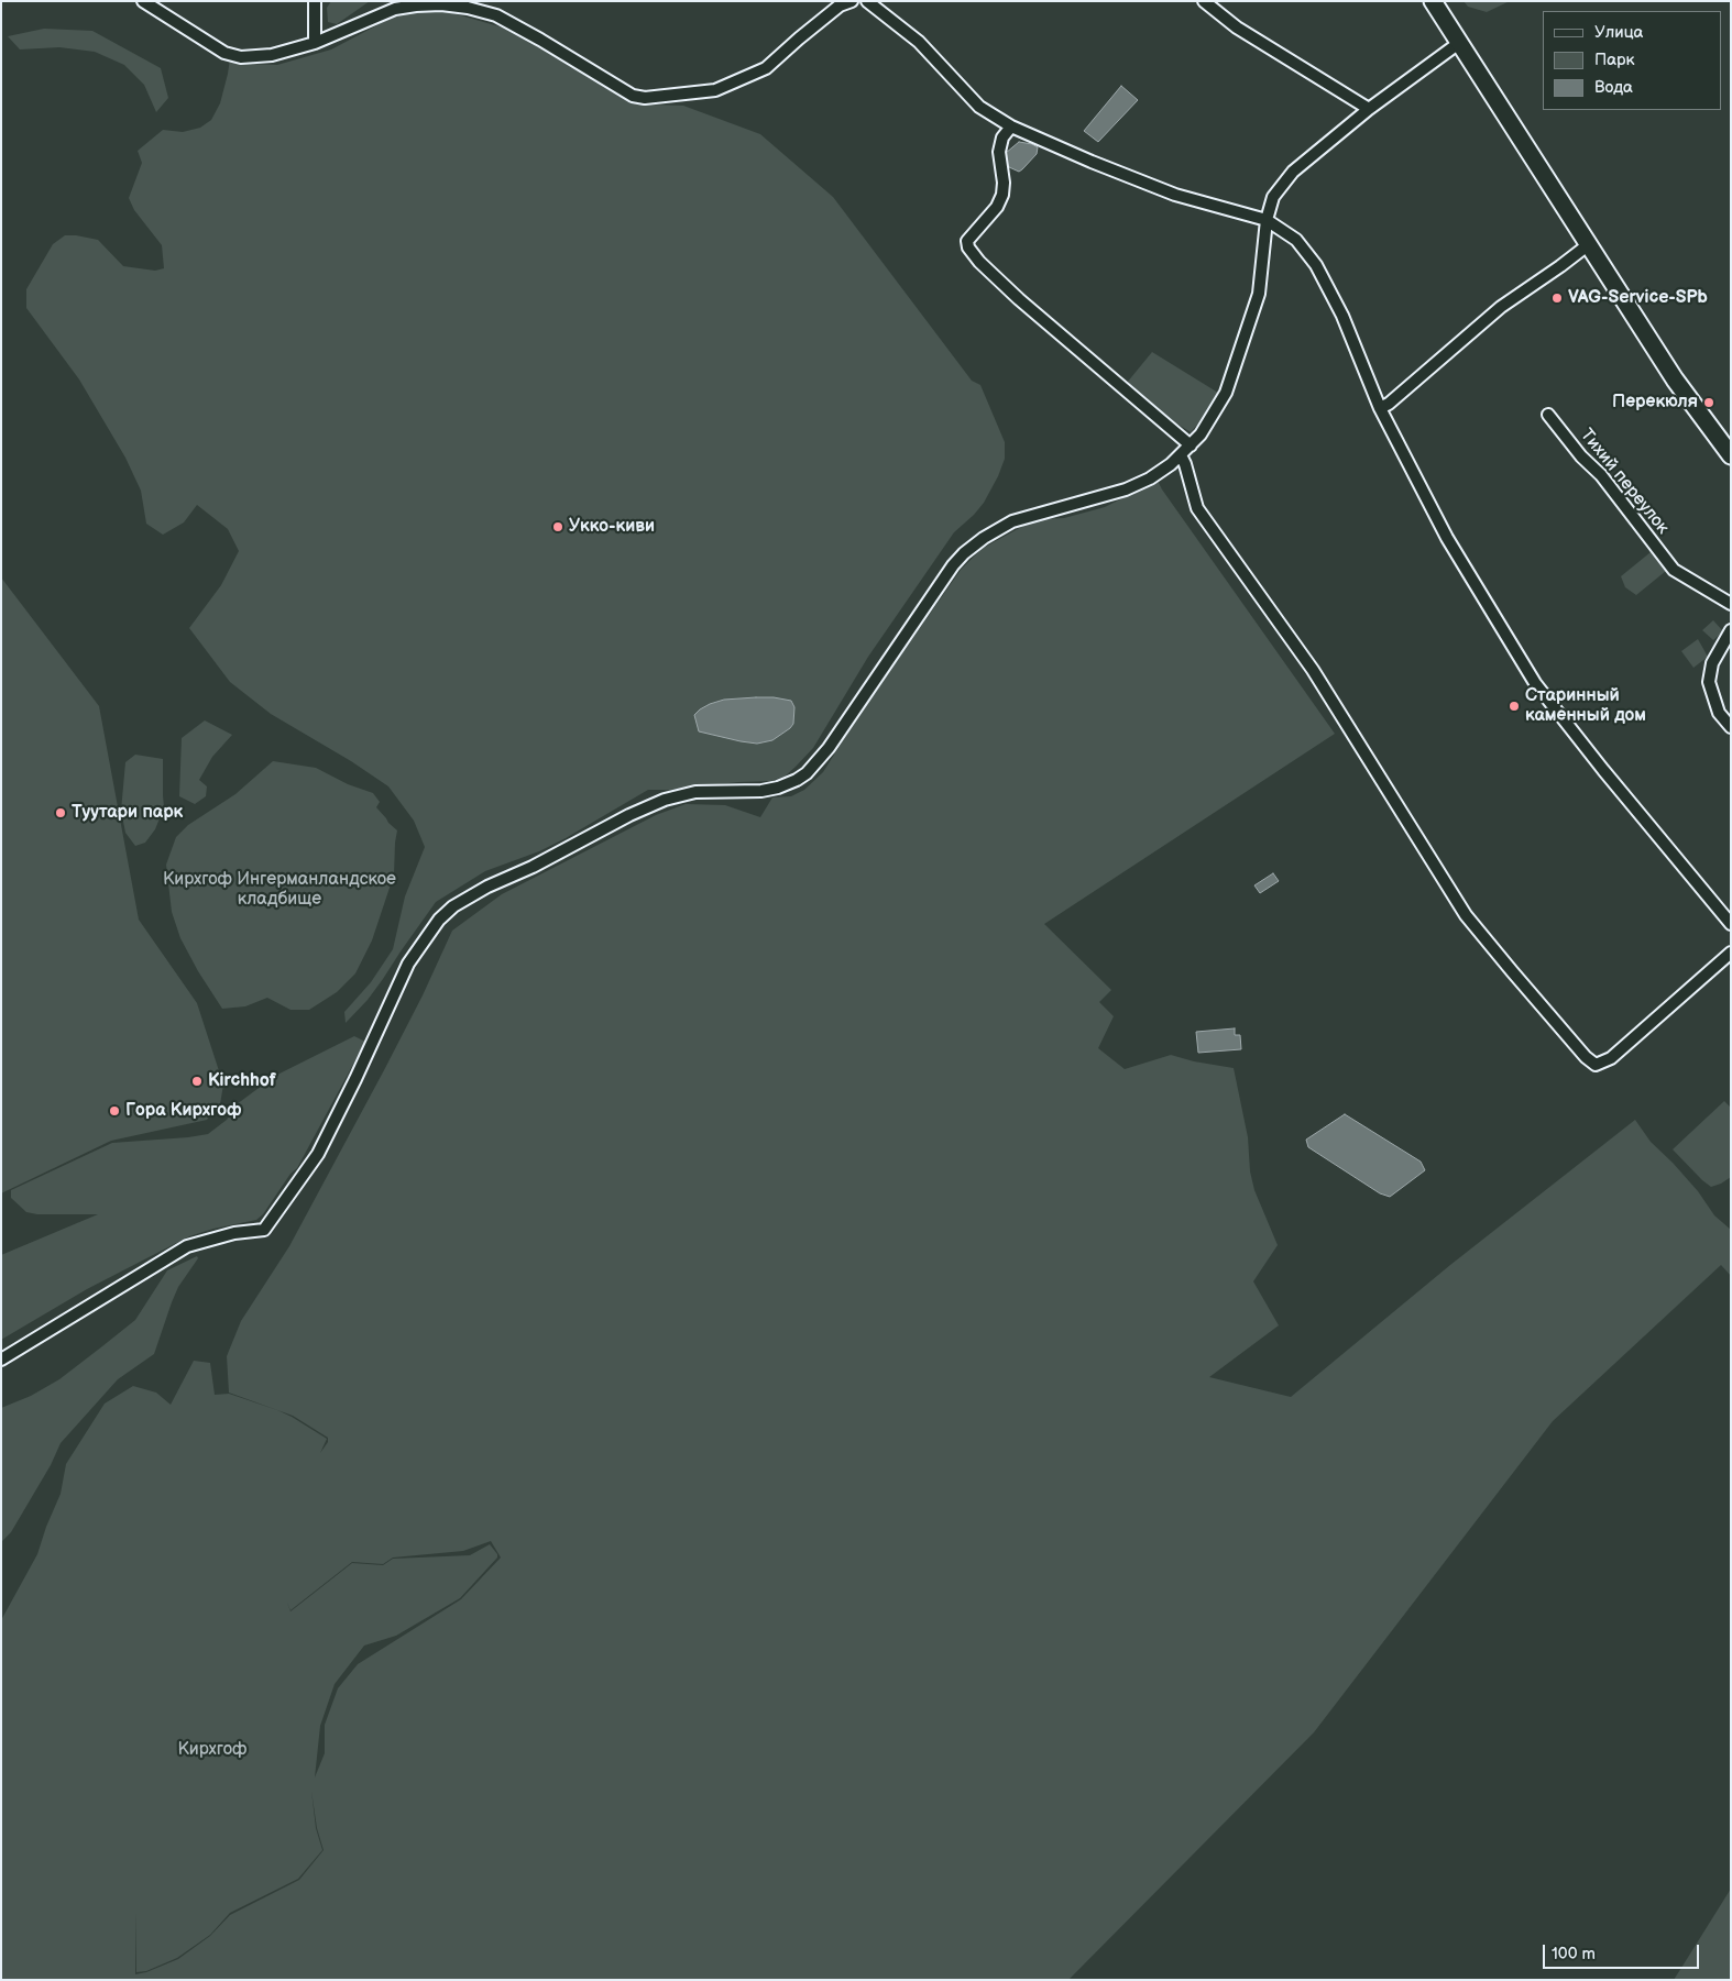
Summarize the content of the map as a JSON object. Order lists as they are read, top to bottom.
{
  "streets": {
    "street": ["Тихий переулок"]
  },
  "parks": ["Кирхгоф Ингерманландское кладбище", "Кирхгоф"],
  "places": [
    "VAG-Service-SPb",
    "Перекюля",
    "Укко-киви",
    "Старинный каменный дом",
    "Туутари парк",
    "Kirchhof",
    "Гора Кирхгоф"
  ],
  "legend": ["Улица", "Парк", "Вода"],
  "scale_bar": "100 m"
}
